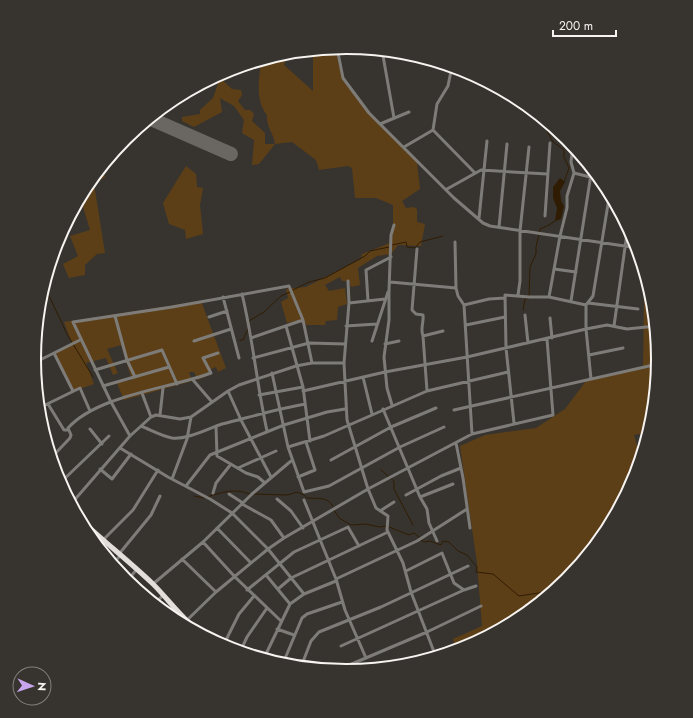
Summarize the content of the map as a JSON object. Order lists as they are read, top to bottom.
{
  "scale_bar": "200 m",
  "north": "right"
}
